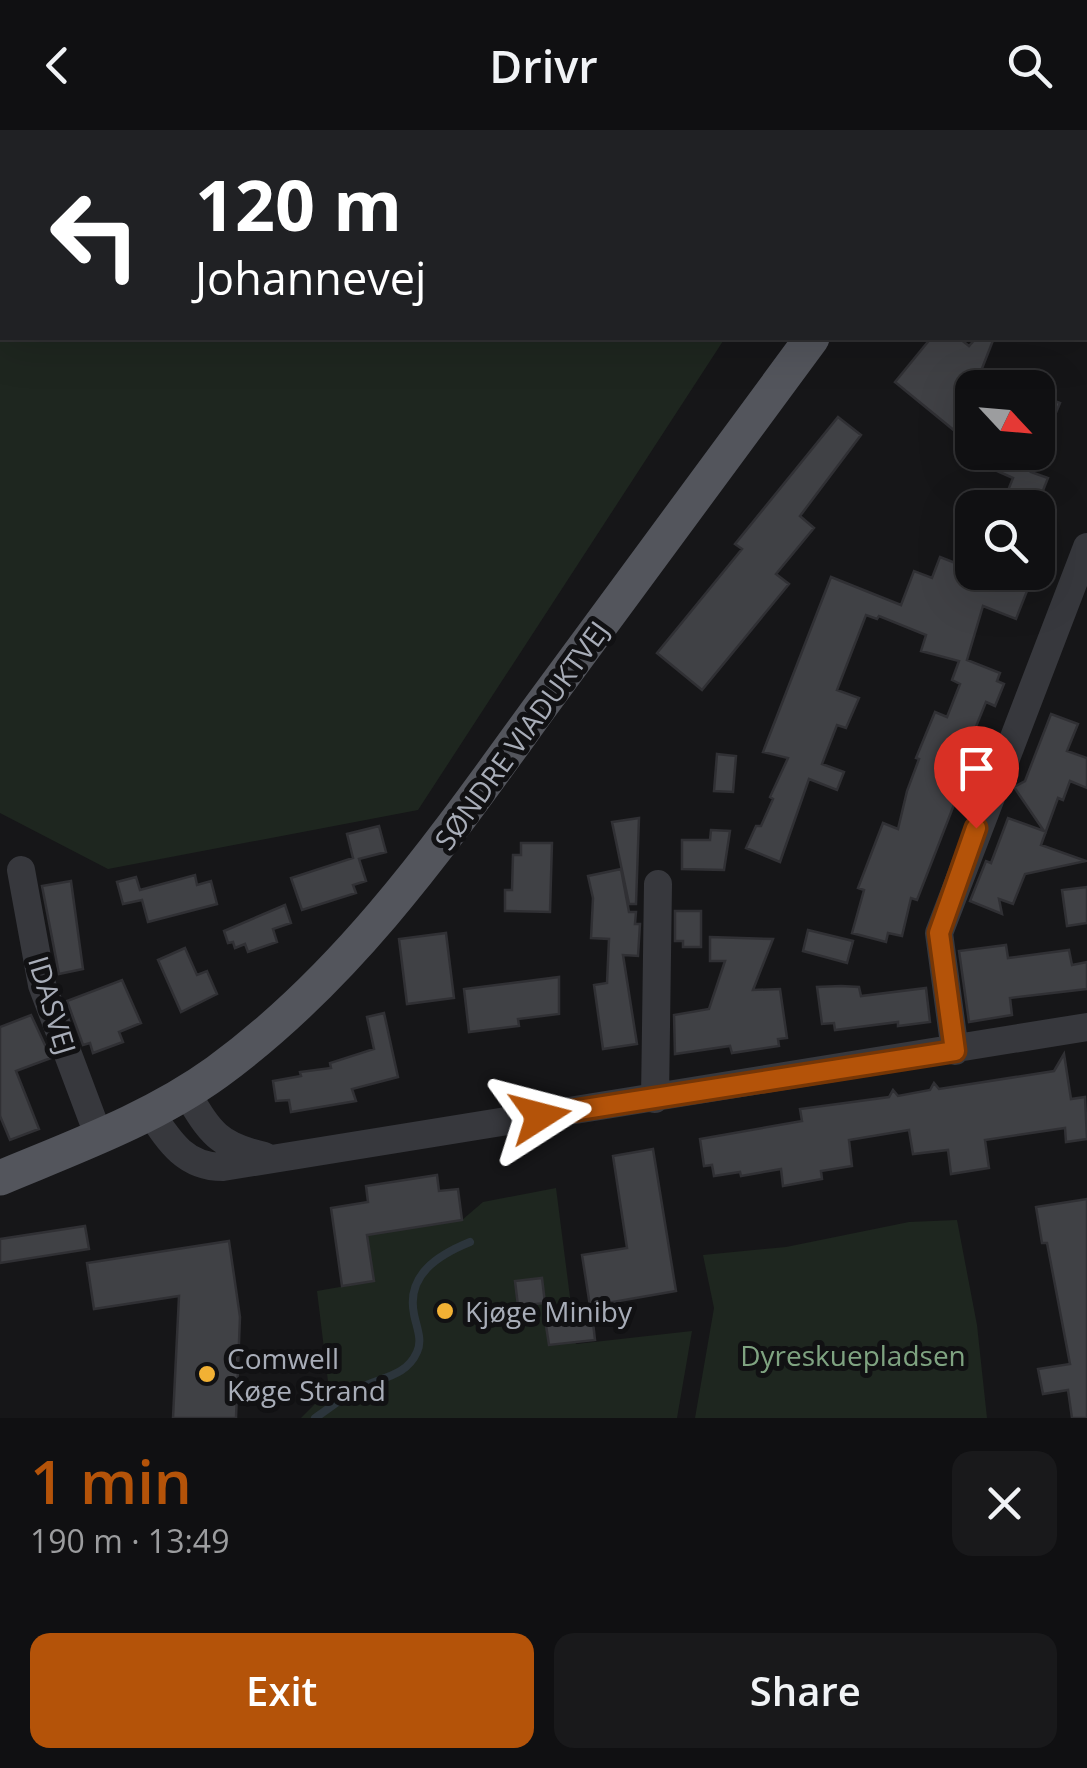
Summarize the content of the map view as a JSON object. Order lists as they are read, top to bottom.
{
  "streets": {
    "main road": ["SØNDRE VIADUKTVEJ"],
    "street": ["IDASVEJ"]
  },
  "crossings": [
    ["SØNDRE VIADUKTVEJ", "IDASVEJ"]
  ],
  "parks": ["Dyreskuepladsen"],
  "places": ["Kjøge Miniby", "Comwell Køge Strand"],
  "north": "bottom right",
  "page": {
    "header": "Drivr",
    "turn": ["120 m", "Johannevej"],
    "heading": ["1 min", "190 m · 13:49"],
    "buttons": ["Exit", "Share"]
  }
}
